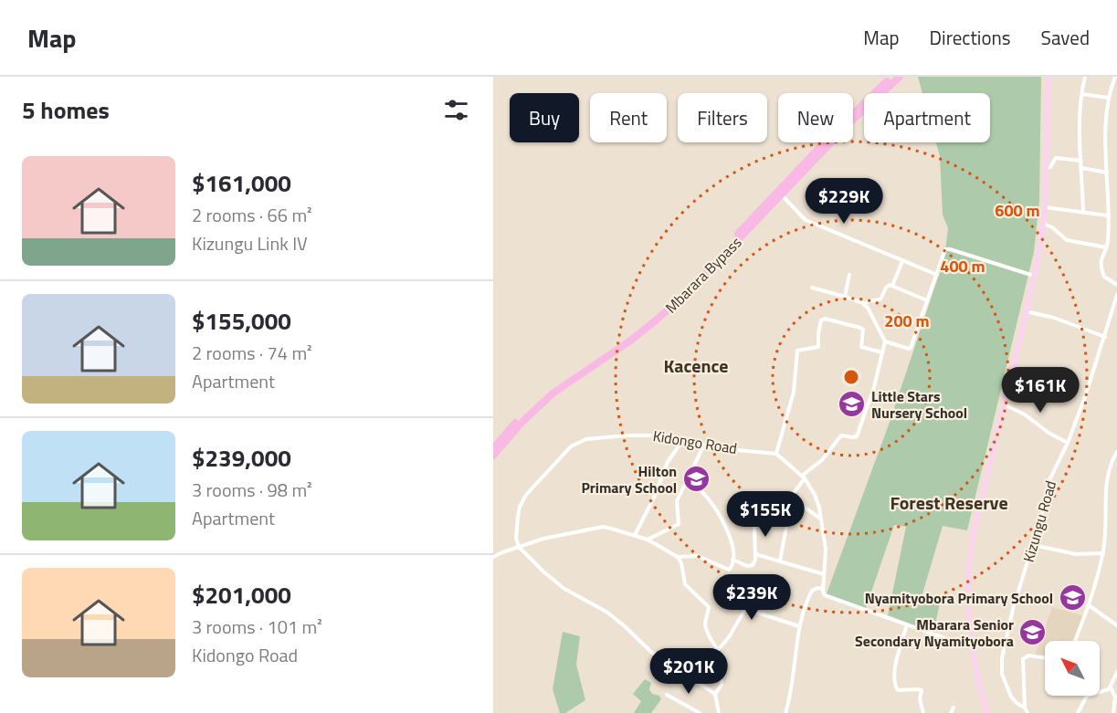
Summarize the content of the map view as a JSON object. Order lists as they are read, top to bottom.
{
  "streets": {
    "highway": ["Mbarara Bypass"],
    "street": ["Kidongo Road", "Kizungu Road"]
  },
  "districts": ["Kacence", "Forest Reserve"],
  "places": {
    "school or university": [
      "Little Stars Nursery School",
      "Hilton Primary School",
      "Nyamityobora Primary School",
      "Mbarara Senior Secondary Nyamityobora"
    ]
  },
  "north": "top left",
  "page": {
    "header": "Map",
    "nav": ["Map", "Directions", "Saved"],
    "heading": "5 homes",
    "chip": [
      "Buy",
      "Rent",
      "Filters",
      "New",
      "Apartment"
    ],
    "list": [
      {
        "name": "$161,000",
        "note": "2 rooms · 66 m² · Kizungu Link IV"
      },
      {
        "name": "$155,000",
        "note": "2 rooms · 74 m² · Apartment"
      },
      {
        "name": "$239,000",
        "note": "3 rooms · 98 m² · Apartment"
      },
      {
        "name": "$201,000",
        "note": "3 rooms · 101 m² · Kidongo Road"
      }
    ],
    "price": [
      "$229K",
      "$161K",
      "$155K",
      "$239K",
      "$201K"
    ]
  },
  "rings": ["600 m", "400 m", "200 m"]
}
